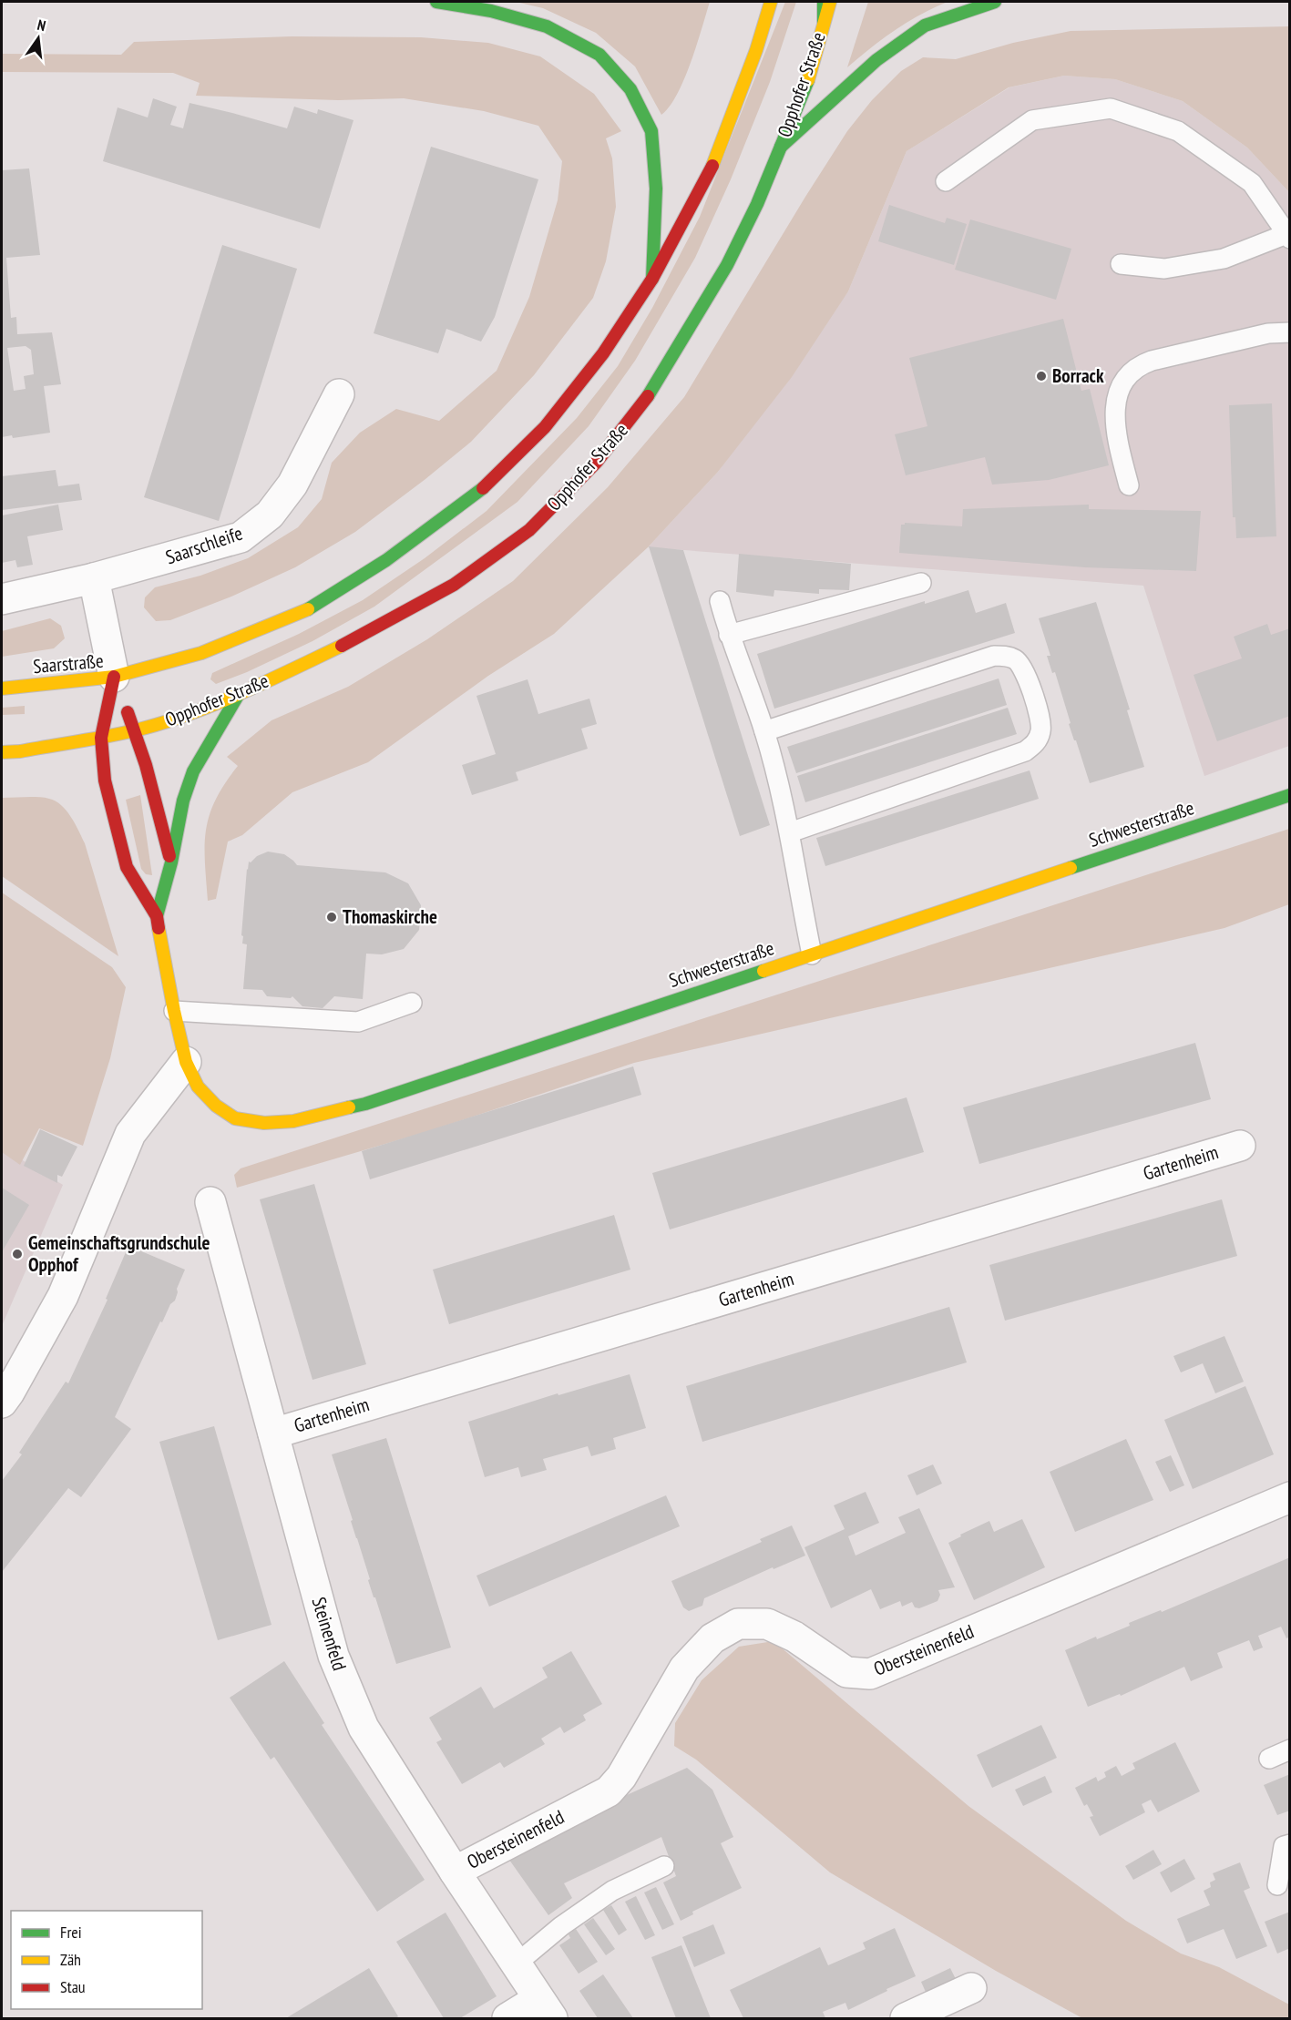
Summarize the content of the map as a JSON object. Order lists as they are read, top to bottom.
{
  "streets": {
    "main road": ["Opphofer Straße", "Saarstraße", "Schwesterstraße"],
    "street": [
      "Saarschleife",
      "Gartenheim",
      "Steinenfeld",
      "Obersteinenfeld"
    ]
  },
  "crossings": [
    ["Gartenheim", "Steinenfeld"],
    ["Steinenfeld", "Obersteinenfeld"]
  ],
  "places": ["Borrack", "Thomaskirche", "Gemeinschaftsgrundschule Opphof"],
  "legend": ["Frei", "Zäh", "Stau"],
  "north": "top"
}
